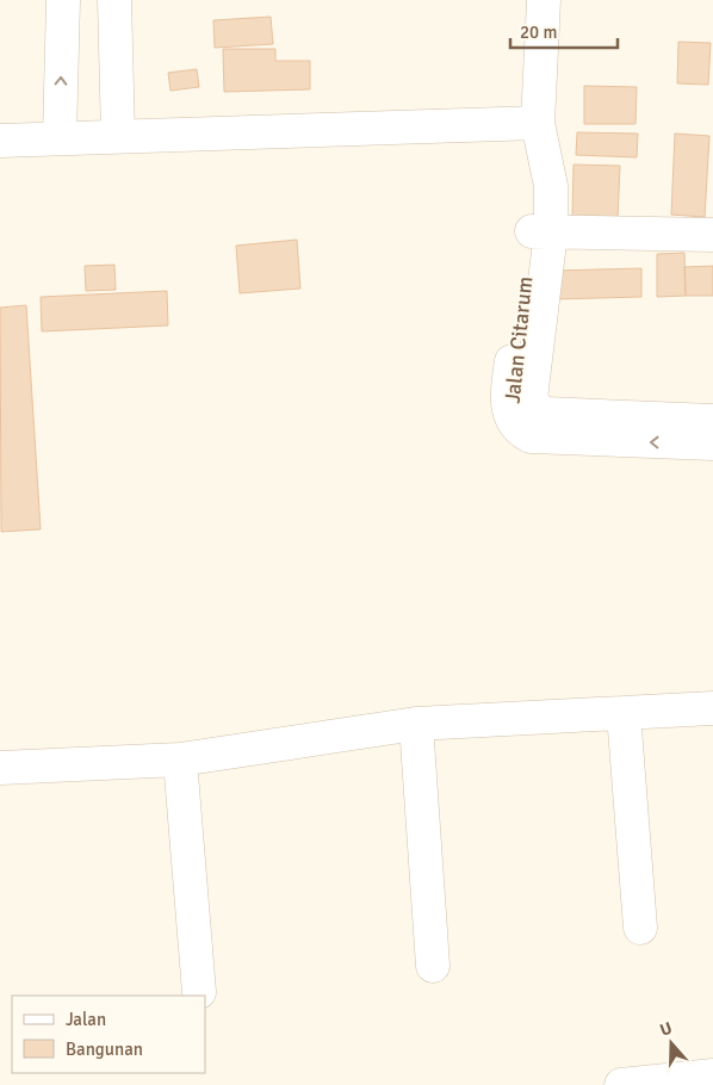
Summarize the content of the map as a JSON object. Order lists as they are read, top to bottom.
{
  "streets": {
    "street": ["Jalan Citarum"]
  },
  "legend": ["Jalan", "Bangunan"],
  "scale_bar": "20 m",
  "north": "top"
}
